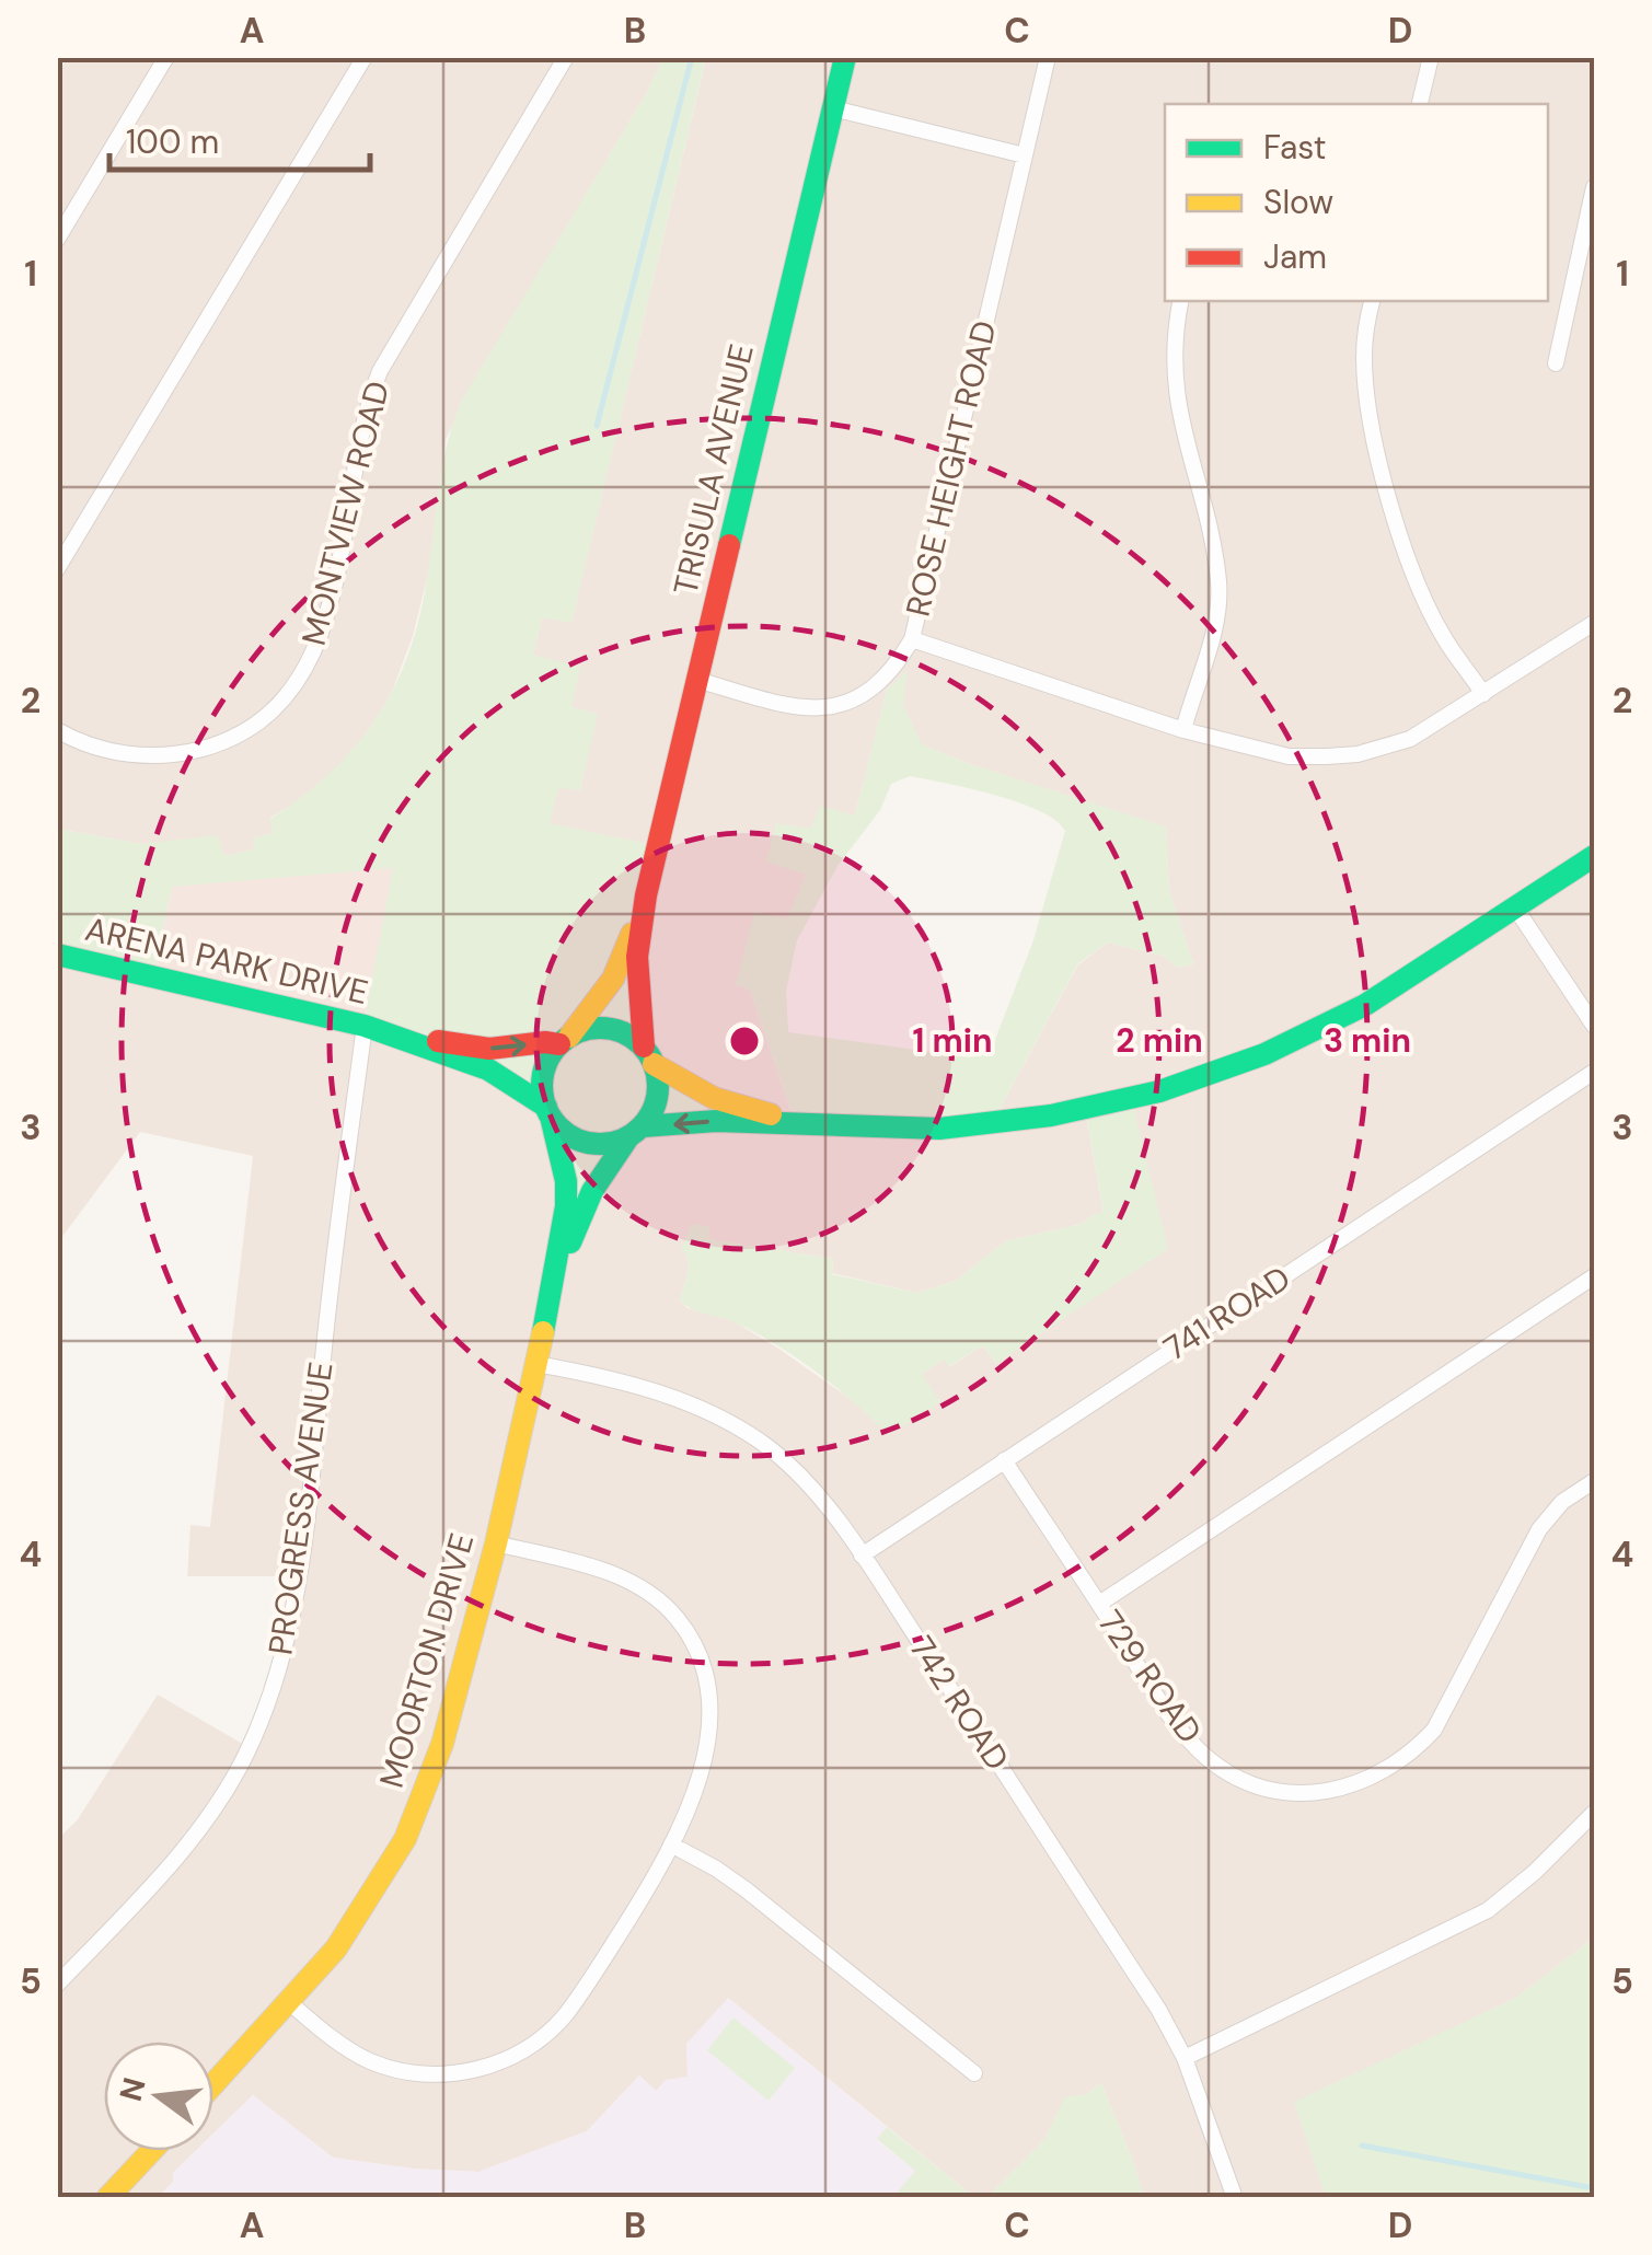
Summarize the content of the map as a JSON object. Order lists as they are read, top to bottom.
{
  "streets": {
    "street": [
      "ROSE HEIGHT ROAD",
      "TRISULA AVENUE",
      "MONTVIEW ROAD",
      "ARENA PARK DRIVE",
      "741 ROAD",
      "PROGRESS AVENUE",
      "MOORTON DRIVE",
      "729 ROAD",
      "742 ROAD"
    ]
  },
  "crossings": [
    ["ROSE HEIGHT ROAD", "TRISULA AVENUE"],
    ["TRISULA AVENUE", "ARENA PARK DRIVE"],
    ["TRISULA AVENUE", "MOORTON DRIVE"],
    ["ARENA PARK DRIVE", "PROGRESS AVENUE"],
    ["ARENA PARK DRIVE", "MOORTON DRIVE"],
    ["741 ROAD", "729 ROAD"],
    ["741 ROAD", "742 ROAD"],
    ["MOORTON DRIVE", "742 ROAD"]
  ],
  "legend": ["Fast", "Slow", "Jam"],
  "scale_bar": "100 m",
  "north": "left",
  "grid": {
    "columns": [
      "A",
      "B",
      "C",
      "D"
    ],
    "rows": [
      "1",
      "2",
      "3",
      "4",
      "5"
    ]
  },
  "rings": ["1 min", "2 min", "3 min"]
}
